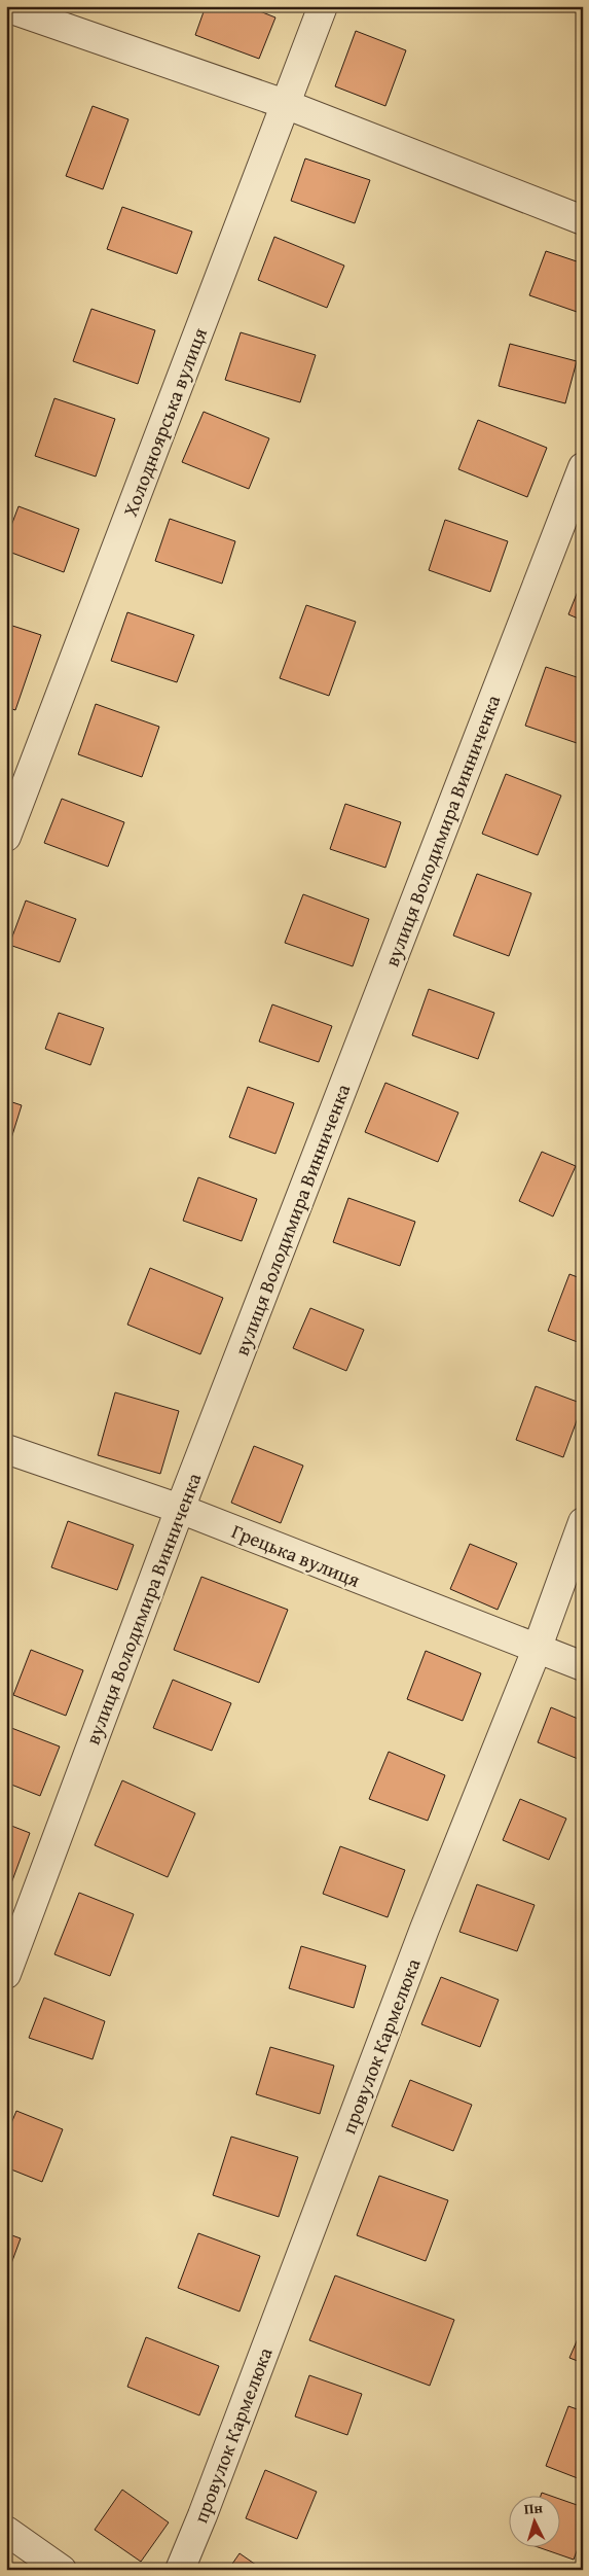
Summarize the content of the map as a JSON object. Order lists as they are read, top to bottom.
{
  "streets": {
    "street": [
      "Холодноярська вулиця",
      "вулиця Володимира Винниченка",
      "Грецька вулиця",
      "провулок Кармелюка"
    ]
  },
  "crossings": [
    ["вулиця Володимира Винниченка", "Грецька вулиця"],
    ["Грецька вулиця", "провулок Кармелюка"]
  ],
  "north": "top"
}
